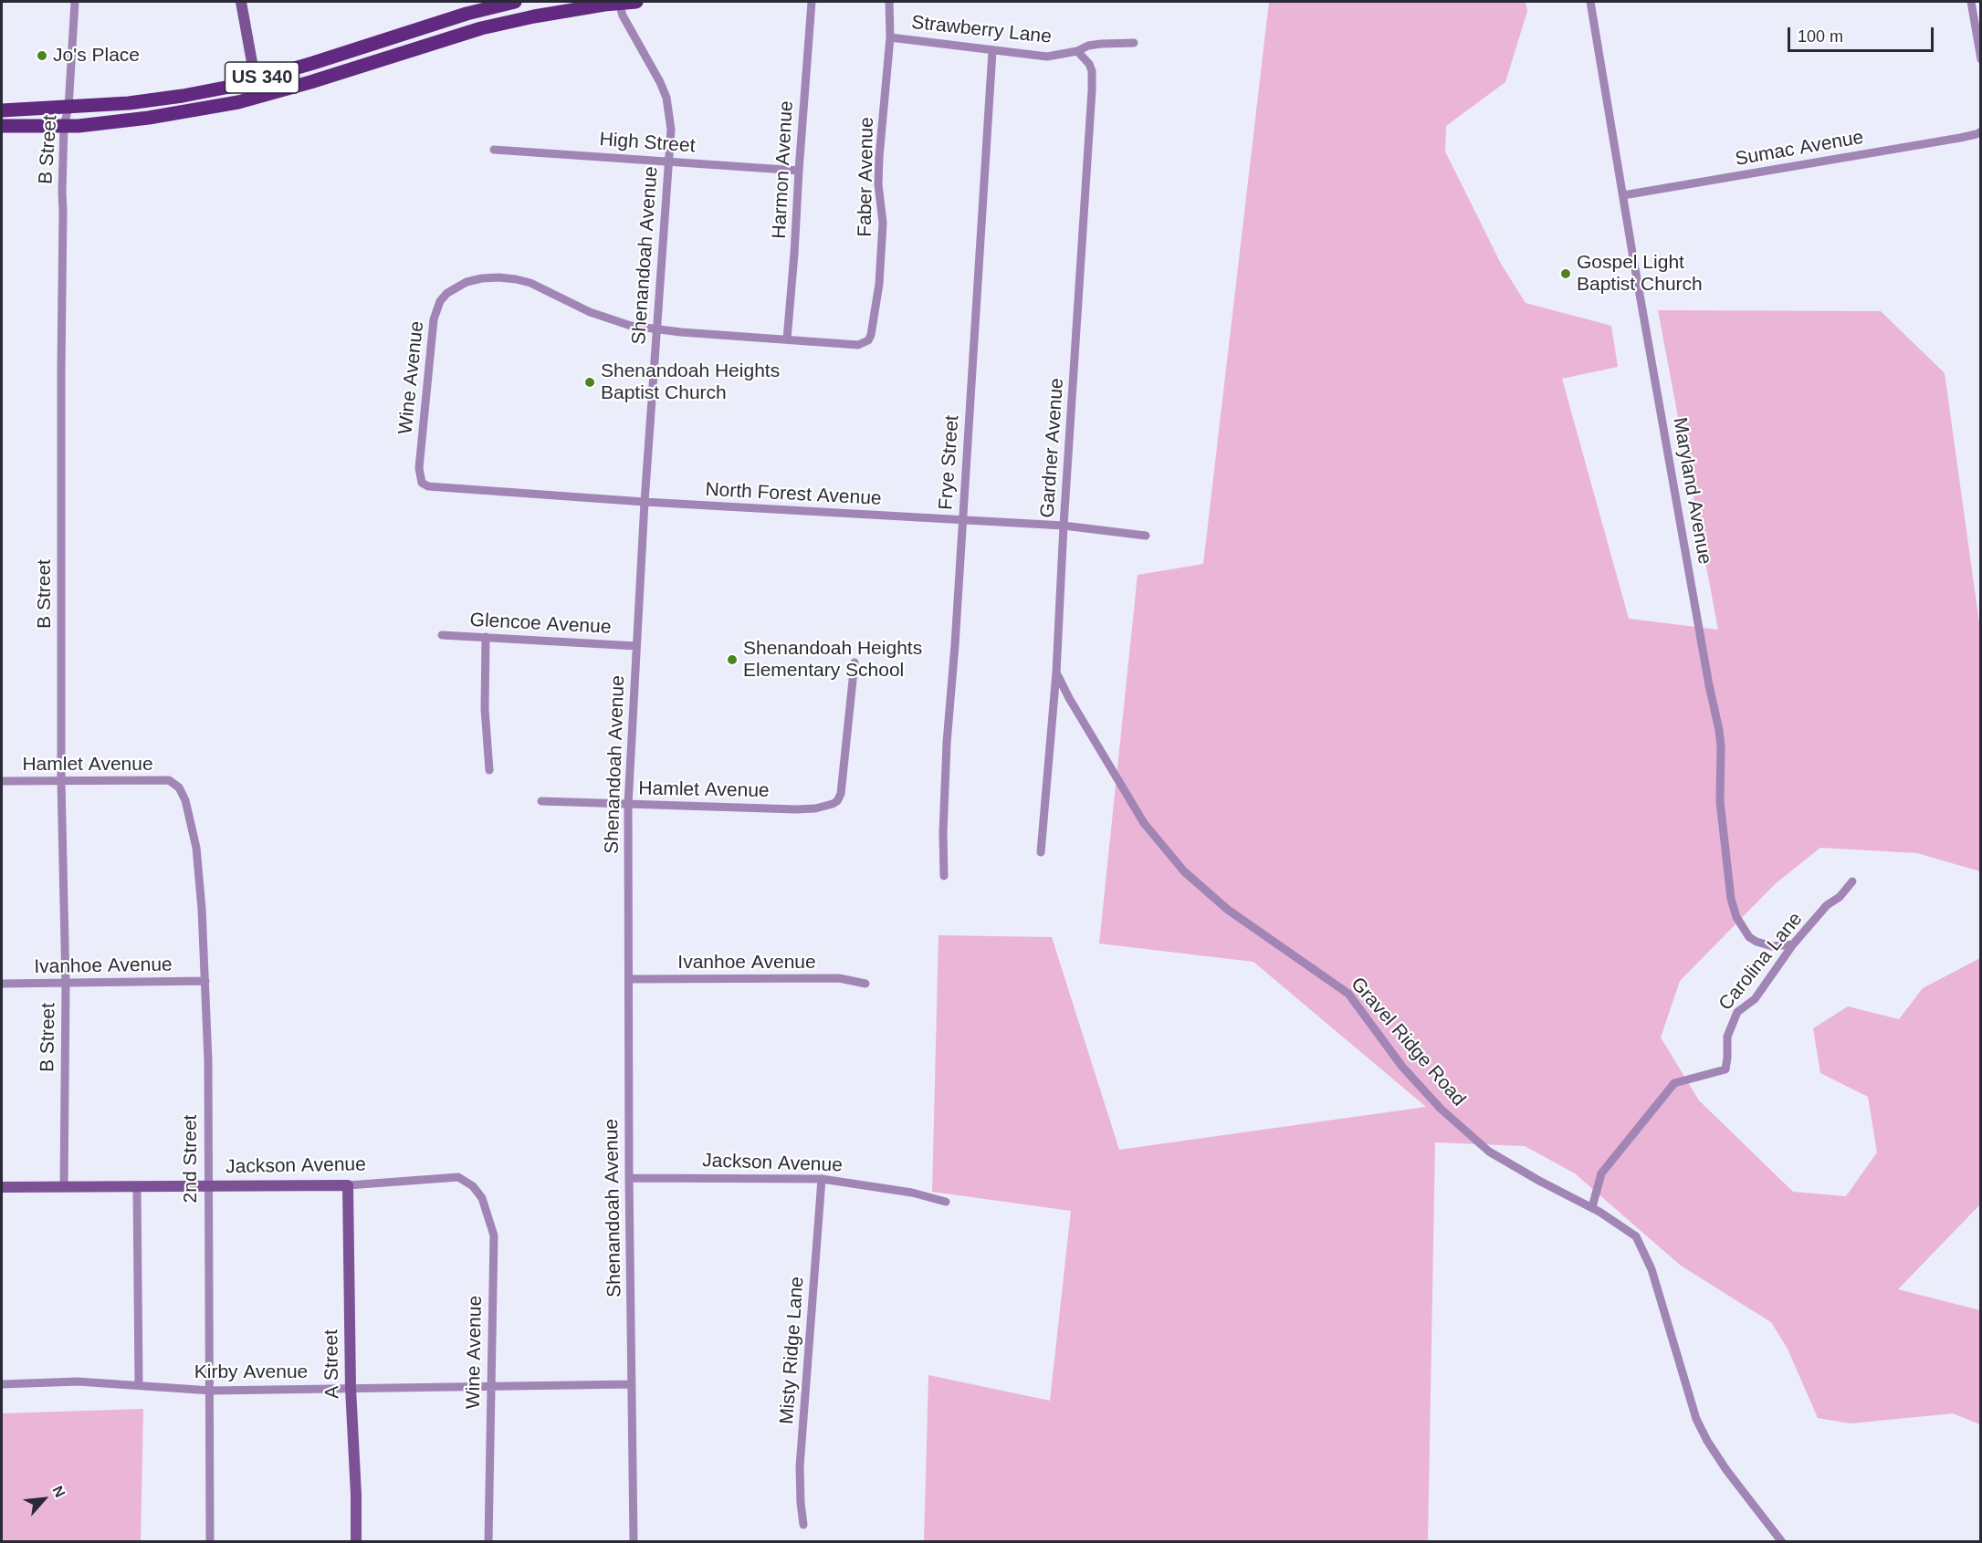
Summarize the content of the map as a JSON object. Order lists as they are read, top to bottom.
{
  "streets": {
    "main road": ["US 340"],
    "street": [
      "Strawberry Lane",
      "High Street",
      "Sumac Avenue",
      "B Street",
      "Harmon Avenue",
      "Faber Avenue",
      "Shenandoah Avenue",
      "Wine Avenue",
      "Gardner Avenue",
      "Frye Street",
      "Maryland Avenue",
      "North Forest Avenue",
      "Glencoe Avenue",
      "Hamlet Avenue",
      "Carolina Lane",
      "Ivanhoe Avenue",
      "Gravel Ridge Road",
      "2nd Street",
      "Jackson Avenue",
      "Misty Ridge Lane",
      "A Street",
      "Kirby Avenue"
    ]
  },
  "crossings": [
    ["Strawberry Lane", "Faber Avenue"],
    ["Strawberry Lane", "Gardner Avenue"],
    ["Strawberry Lane", "Frye Street"],
    ["US 340", "B Street"],
    ["US 340", "Shenandoah Avenue"],
    ["High Street", "Harmon Avenue"],
    ["High Street", "Shenandoah Avenue"],
    ["Sumac Avenue", "Maryland Avenue"],
    ["B Street", "Hamlet Avenue"],
    ["B Street", "Ivanhoe Avenue"],
    ["B Street", "Jackson Avenue"],
    ["Harmon Avenue", "Faber Avenue"],
    ["Shenandoah Avenue", "Wine Avenue"],
    ["Shenandoah Avenue", "North Forest Avenue"],
    ["Shenandoah Avenue", "Glencoe Avenue"],
    ["Shenandoah Avenue", "Hamlet Avenue"],
    ["Shenandoah Avenue", "Ivanhoe Avenue"],
    ["Shenandoah Avenue", "Jackson Avenue"],
    ["Shenandoah Avenue", "Kirby Avenue"],
    ["Wine Avenue", "North Forest Avenue"],
    ["Wine Avenue", "Jackson Avenue"],
    ["Wine Avenue", "Kirby Avenue"],
    ["Gardner Avenue", "North Forest Avenue"],
    ["Gardner Avenue", "Gravel Ridge Road"],
    ["Frye Street", "North Forest Avenue"],
    ["Maryland Avenue", "Carolina Lane"],
    ["Hamlet Avenue", "2nd Street"],
    ["Carolina Lane", "Gravel Ridge Road"],
    ["Ivanhoe Avenue", "2nd Street"],
    ["2nd Street", "Jackson Avenue"],
    ["2nd Street", "Kirby Avenue"],
    ["Jackson Avenue", "Misty Ridge Lane"],
    ["Jackson Avenue", "A Street"],
    ["A Street", "Kirby Avenue"]
  ],
  "places": [
    "Jo's Place",
    "Gospel Light Baptist Church",
    "Shenandoah Heights Baptist Church",
    "Shenandoah Heights Elementary School"
  ],
  "scale_bar": "100 m",
  "north": "top right"
}
